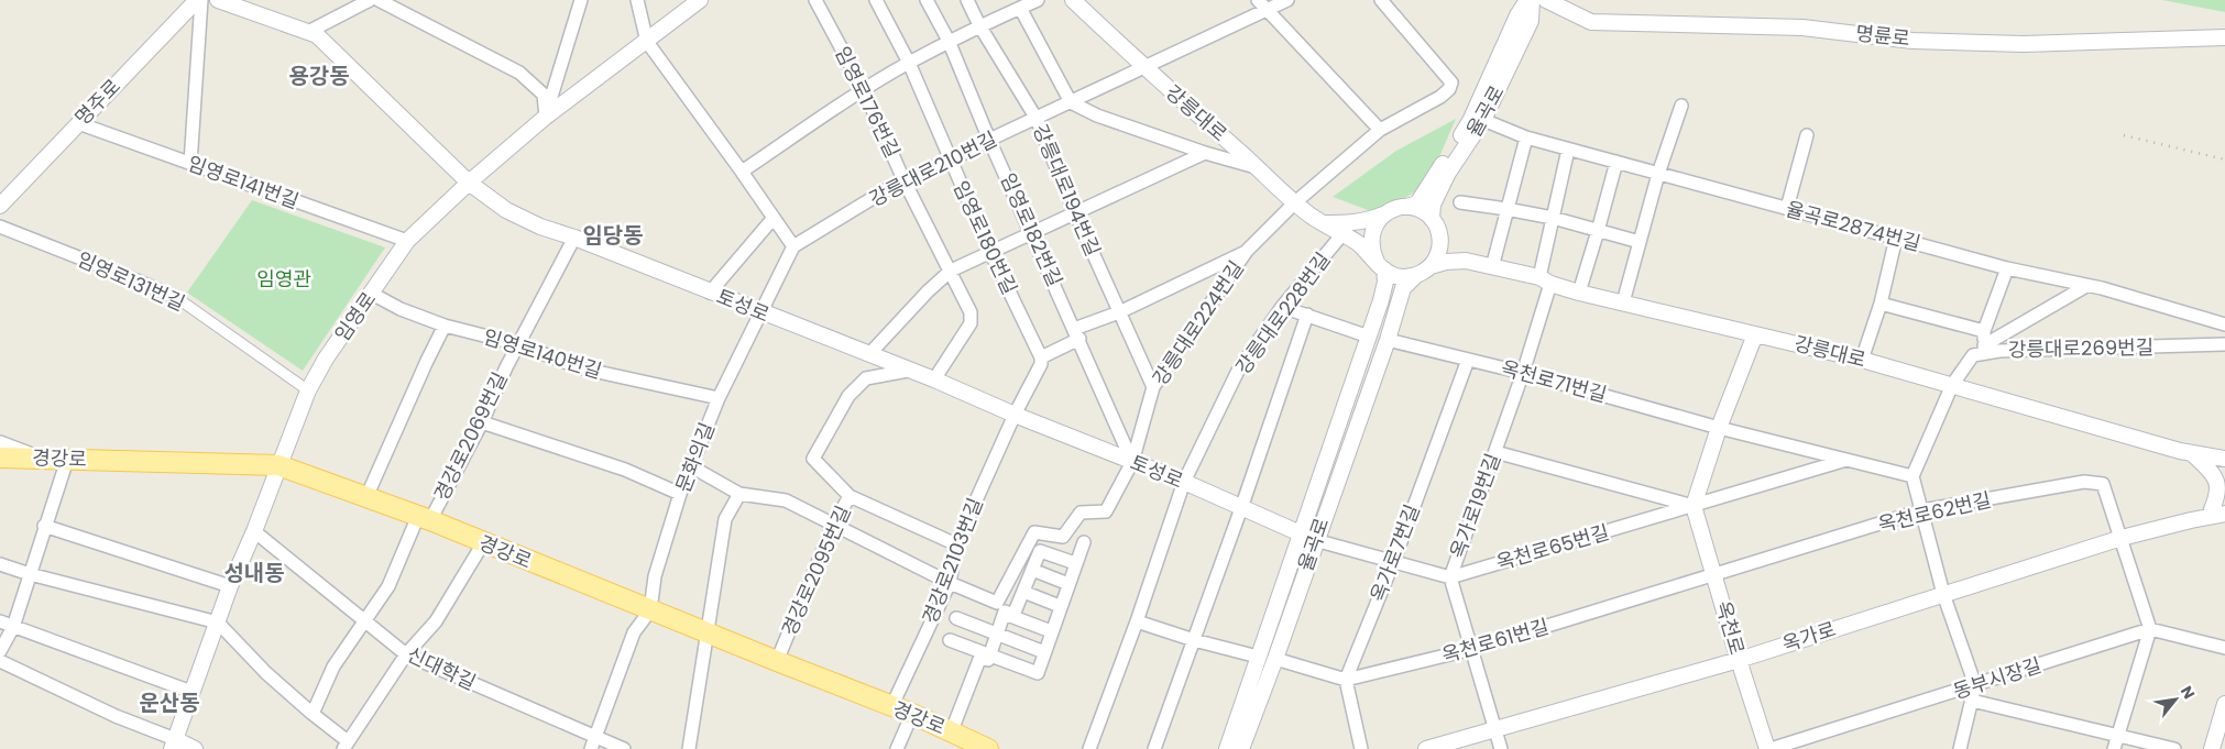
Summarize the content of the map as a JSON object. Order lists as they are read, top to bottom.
{
  "streets": {
    "main road": ["경강로"],
    "street": [
      "명륜로",
      "명주로",
      "임영로176번길",
      "율곡로",
      "강릉대로",
      "강릉대로210번길",
      "임영로141번길",
      "강릉대로194번길",
      "율곡로2874번길",
      "임영로182번길",
      "임영로180번길",
      "임영로131번길",
      "토성로",
      "강릉대로228번길",
      "임영로",
      "강릉대로224번길",
      "강릉대로269번길",
      "임영로140번길",
      "옥천로71번길",
      "경강로2069번길",
      "문화의길",
      "옥가로19번길",
      "옥천로62번길",
      "옥천로65번길",
      "옥가로7번길",
      "경강로2103번길",
      "경강로2095번길",
      "옥천로",
      "옥가로",
      "옥천로61번길",
      "신대학길",
      "동부시장길"
    ]
  },
  "crossings": [
    ["명주로", "임영로141번길"],
    ["임영로176번길", "강릉대로210번길"],
    ["임영로176번길", "토성로"],
    ["율곡로", "강릉대로"],
    ["율곡로", "율곡로2874번길"],
    ["율곡로", "토성로"],
    ["율곡로", "옥천로71번길"],
    ["율곡로", "옥천로61번길"],
    ["강릉대로", "강릉대로210번길"],
    ["강릉대로", "강릉대로228번길"],
    ["강릉대로", "강릉대로224번길"],
    ["강릉대로", "옥가로19번길"],
    ["강릉대로210번길", "강릉대로194번길"],
    ["강릉대로210번길", "임영로182번길"],
    ["강릉대로210번길", "임영로180번길"],
    ["임영로141번길", "임영로"],
    ["강릉대로194번길", "강릉대로224번길"],
    ["율곡로2874번길", "옥가로19번길"],
    ["임영로182번길", "토성로"],
    ["임영로182번길", "강릉대로224번길"],
    ["임영로131번길", "임영로"],
    ["토성로", "강릉대로228번길"],
    ["토성로", "임영로"],
    ["토성로", "강릉대로224번길"],
    ["토성로", "경강로2069번길"],
    ["토성로", "문화의길"],
    ["토성로", "경강로2103번길"],
    ["임영로", "임영로140번길"],
    ["임영로", "경강로"],
    ["임영로", "신대학길"],
    ["강릉대로224번길", "경강로2103번길"],
    ["임영로140번길", "경강로2069번길"],
    ["임영로140번길", "문화의길"],
    ["옥천로71번길", "옥가로19번길"],
    ["옥천로71번길", "옥가로7번길"],
    ["경강로2069번길", "경강로"],
    ["경강로2069번길", "신대학길"],
    ["문화의길", "경강로"],
    ["경강로", "경강로2103번길"],
    ["경강로", "경강로2095번길"],
    ["옥가로19번길", "옥천로65번길"],
    ["옥가로19번길", "옥가로"],
    ["옥가로19번길", "옥천로61번길"],
    ["옥천로62번길", "옥천로"],
    ["옥천로62번길", "옥가로"],
    ["옥천로62번길", "옥천로61번길"],
    ["옥천로65번길", "옥천로"],
    ["옥가로7번길", "옥천로61번길"],
    ["경강로2103번길", "경강로2095번길"],
    ["옥천로", "옥가로"],
    ["옥천로", "옥천로61번길"],
    ["옥천로", "동부시장길"]
  ],
  "districts": [
    "용강동",
    "임당동",
    "성내동",
    "운산동"
  ],
  "parks": ["임영관"],
  "north": "top right"
}
